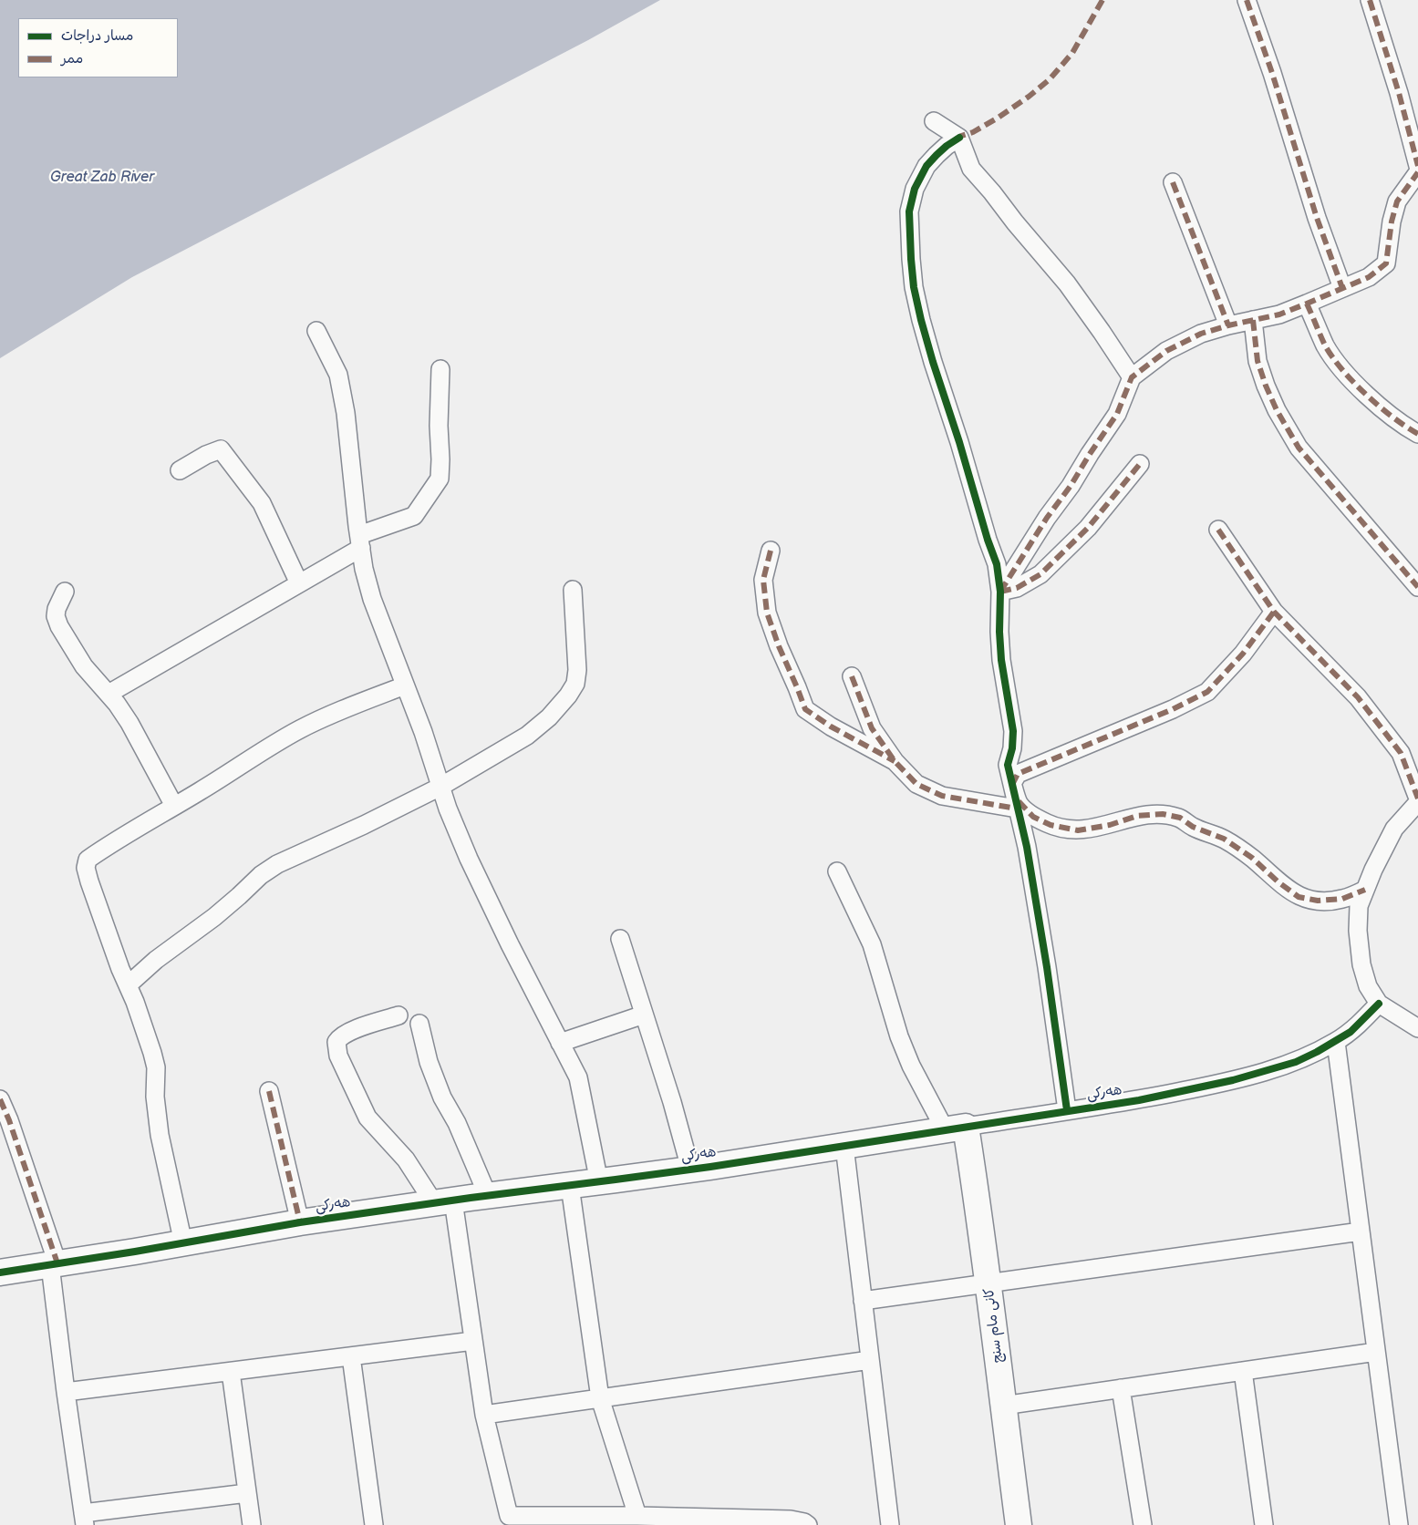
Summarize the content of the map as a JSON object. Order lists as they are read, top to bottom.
{
  "streets": {
    "street": ["هەرکی", "کانی مام سنج"]
  },
  "crossings": [
    ["هەرکی", "کانی مام سنج"]
  ],
  "water": ["Great Zab River"],
  "legend": ["مسار دراجات", "ممر"]
}
